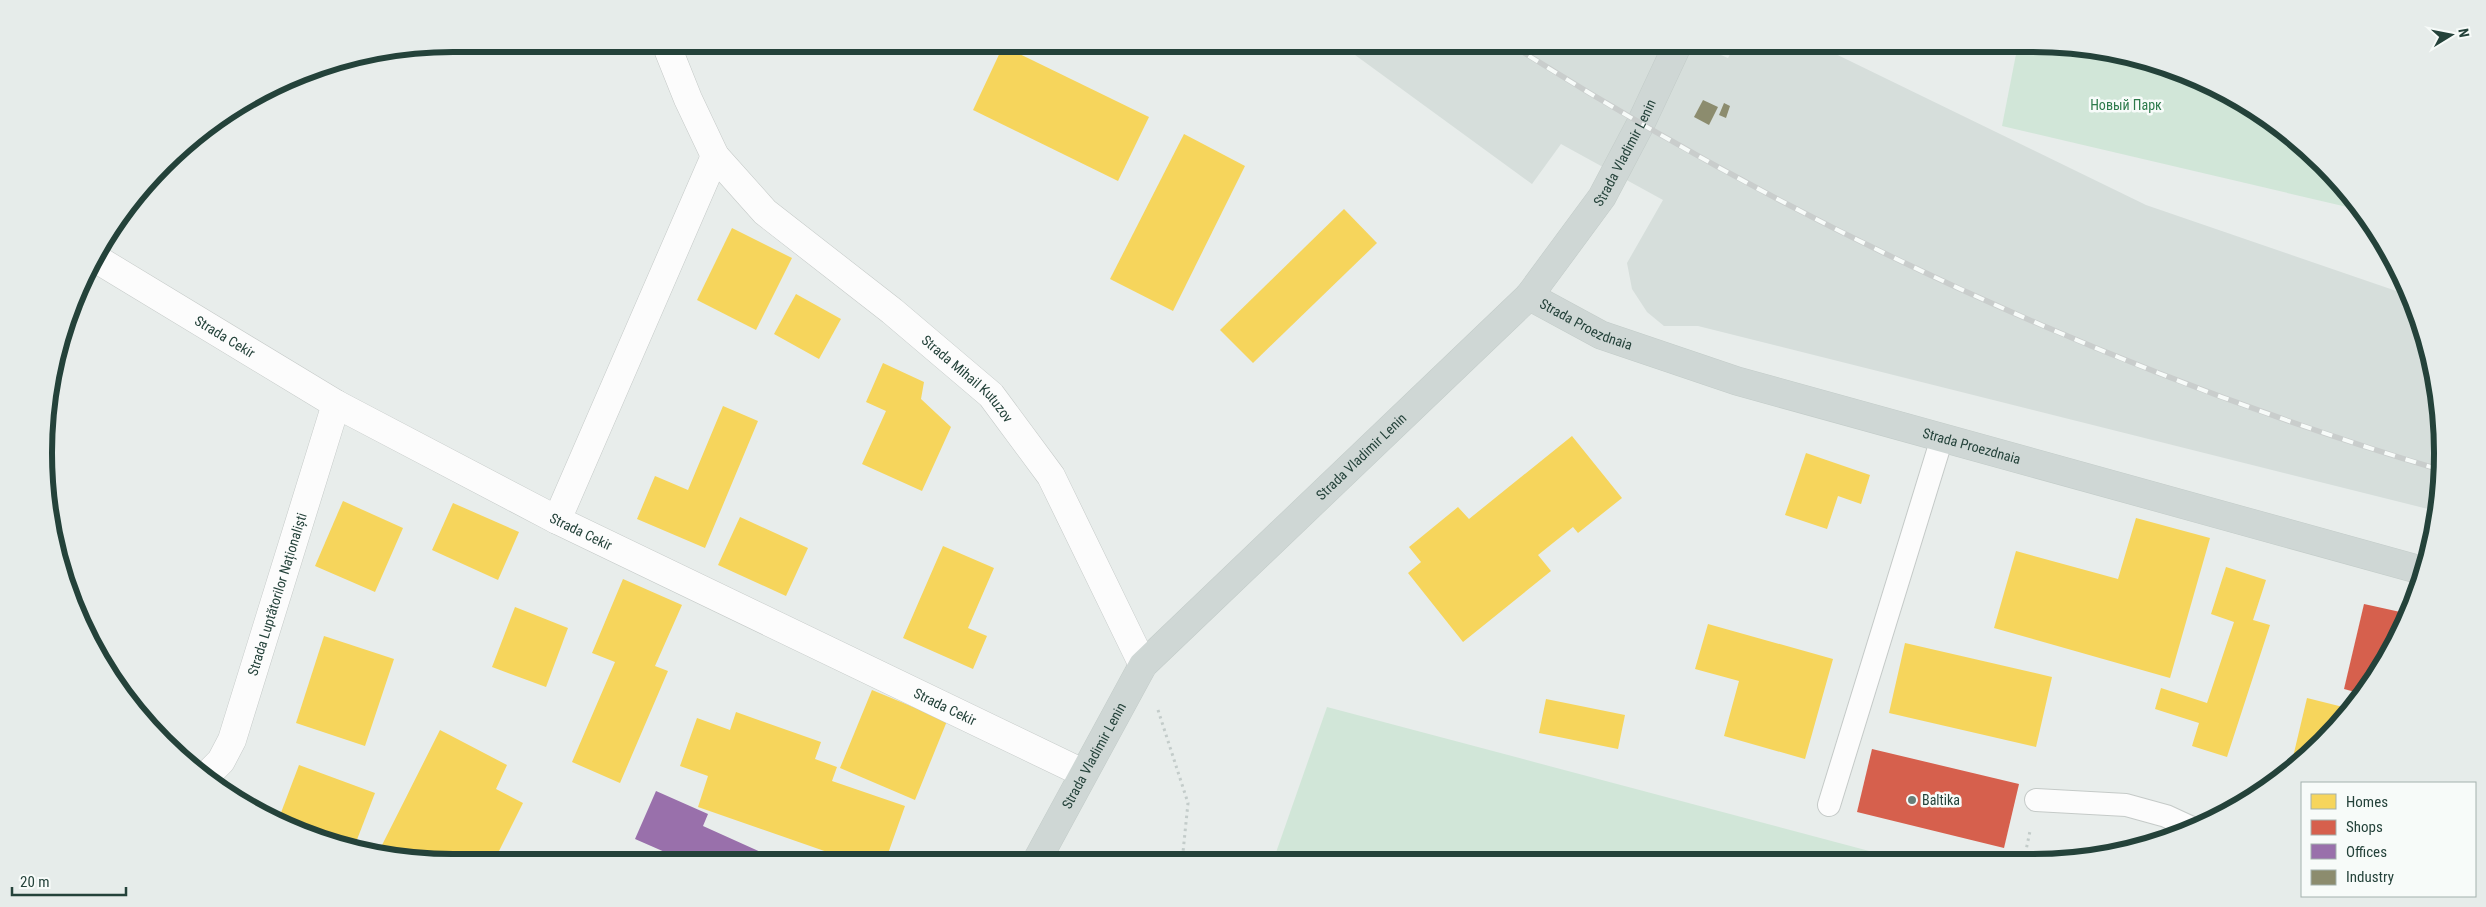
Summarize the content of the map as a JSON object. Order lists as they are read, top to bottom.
{
  "streets": {
    "main road": ["Strada Vladimir Lenin", "Strada Proezdnaia"],
    "street": ["Strada Cekir", "Strada Mihail Kutuzov", "Strada Luptătorilor Naționaliști"]
  },
  "crossings": [
    ["Strada Vladimir Lenin", "Strada Proezdnaia"],
    ["Strada Vladimir Lenin", "Strada Cekir"],
    ["Strada Vladimir Lenin", "Strada Mihail Kutuzov"],
    ["Strada Cekir", "Strada Luptătorilor Naționaliști"]
  ],
  "parks": ["Новый Парк"],
  "places": ["Baltika"],
  "legend": [
    "Homes",
    "Shops",
    "Offices",
    "Industry"
  ],
  "scale_bar": "20 m",
  "north": "right"
}
